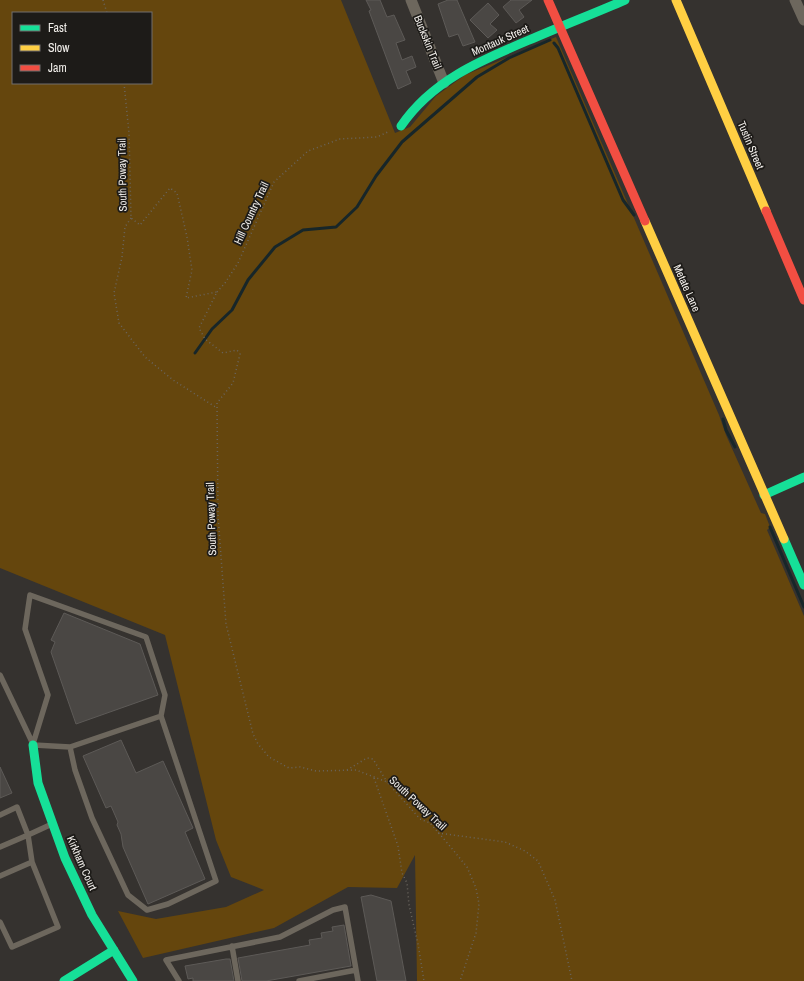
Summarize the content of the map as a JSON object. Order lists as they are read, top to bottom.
{
  "streets": {
    "street": [
      "Montauk Street",
      "Buckskin Trail",
      "Tustin Street",
      "Metate Lane",
      "Kirkham Court"
    ],
    "path": ["South Poway Trail", "Hill Country Trail"]
  },
  "crossings": [
    ["Montauk Street", "Buckskin Trail"],
    ["Montauk Street", "Hill Country Trail"],
    ["Montauk Street", "Metate Lane"],
    ["South Poway Trail", "Hill Country Trail"]
  ],
  "legend": ["Fast", "Slow", "Jam"]
}
